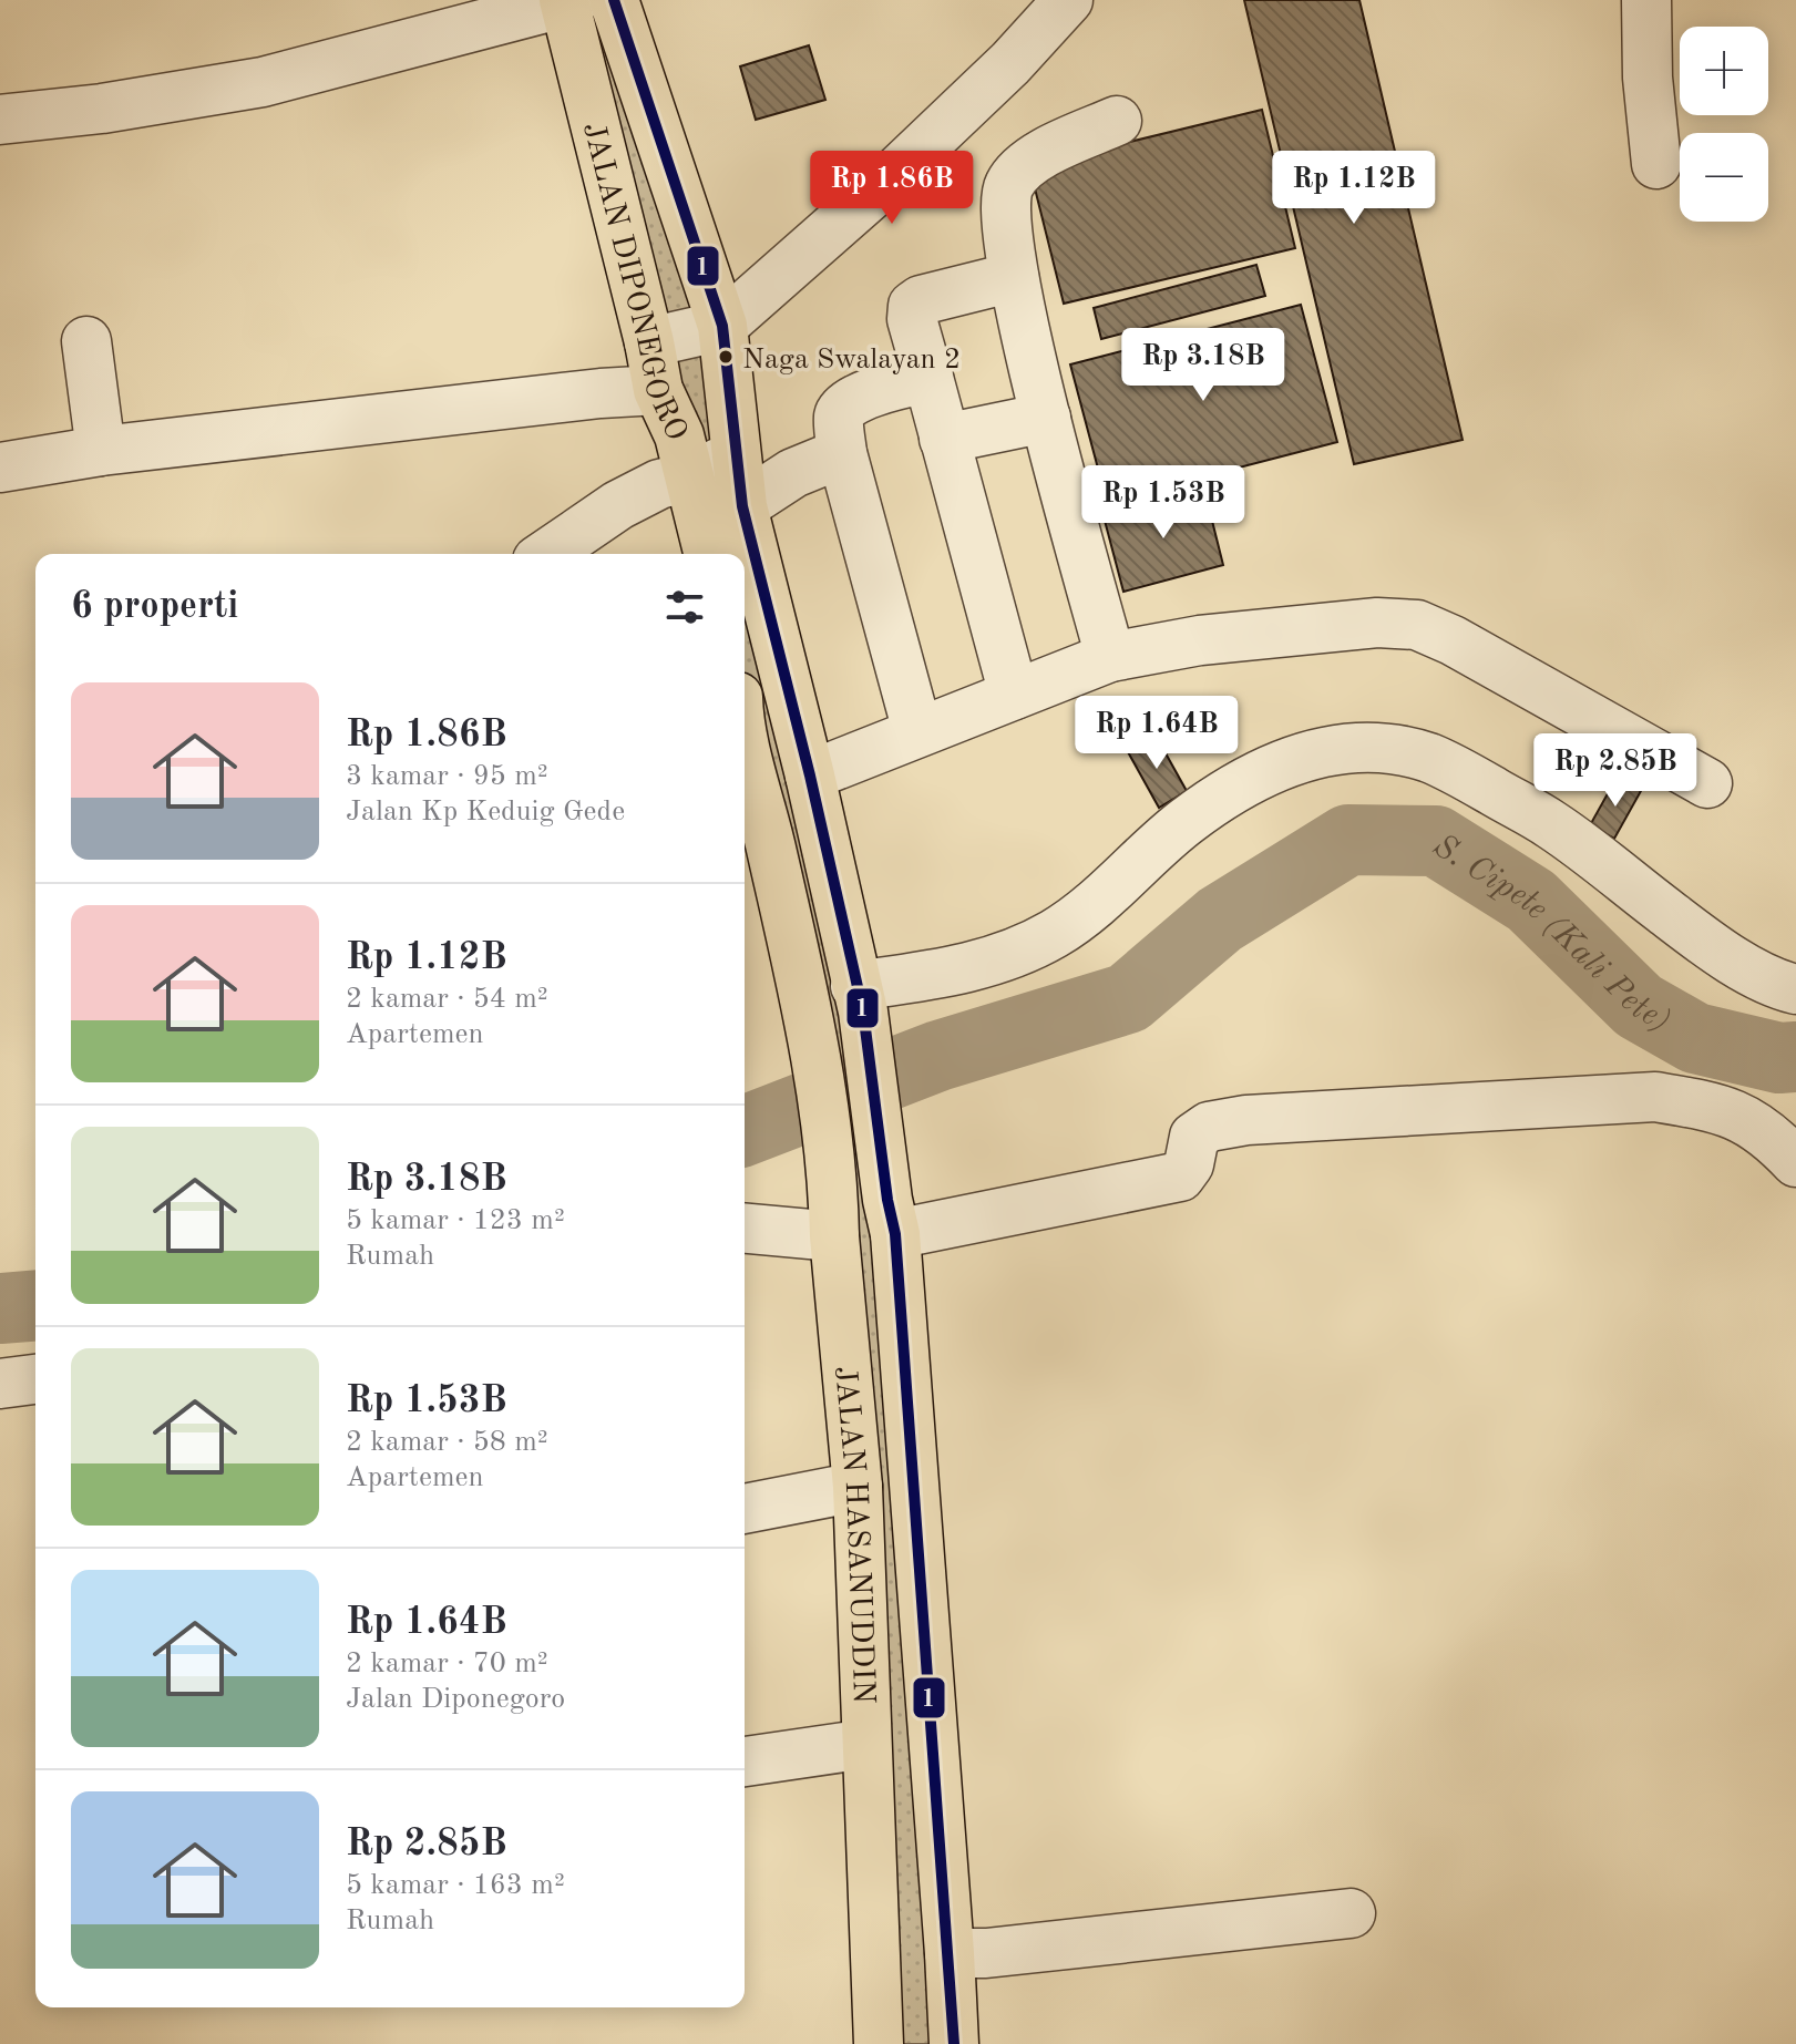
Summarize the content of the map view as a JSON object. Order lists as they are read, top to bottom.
{
  "streets": {
    "highway": ["JALAN DIPONEGORO", "JALAN HASANUDDIN"]
  },
  "crossings": [
    ["JALAN DIPONEGORO", "JALAN HASANUDDIN"]
  ],
  "water": ["S. Cipete (Kali Pete)"],
  "places": ["Naga Swalayan 2"],
  "lines": ["transit line 1"],
  "page": {
    "map_buttons": ["+", "−"],
    "price": [
      "Rp 1.86B",
      "Rp 1.12B",
      "Rp 3.18B",
      "Rp 1.53B",
      "Rp 1.64B",
      "Rp 2.85B"
    ],
    "heading": "6 properti",
    "list": [
      {
        "name": "Rp 1.86B",
        "note": "3 kamar · 95 m² · Jalan Kp Keduig Gede"
      },
      {
        "name": "Rp 1.12B",
        "note": "2 kamar · 54 m² · Apartemen"
      },
      {
        "name": "Rp 3.18B",
        "note": "5 kamar · 123 m² · Rumah"
      },
      {
        "name": "Rp 1.53B",
        "note": "2 kamar · 58 m² · Apartemen"
      },
      {
        "name": "Rp 1.64B",
        "note": "2 kamar · 70 m² · Jalan Diponegoro"
      },
      {
        "name": "Rp 2.85B",
        "note": "5 kamar · 163 m² · Rumah"
      }
    ]
  }
}
